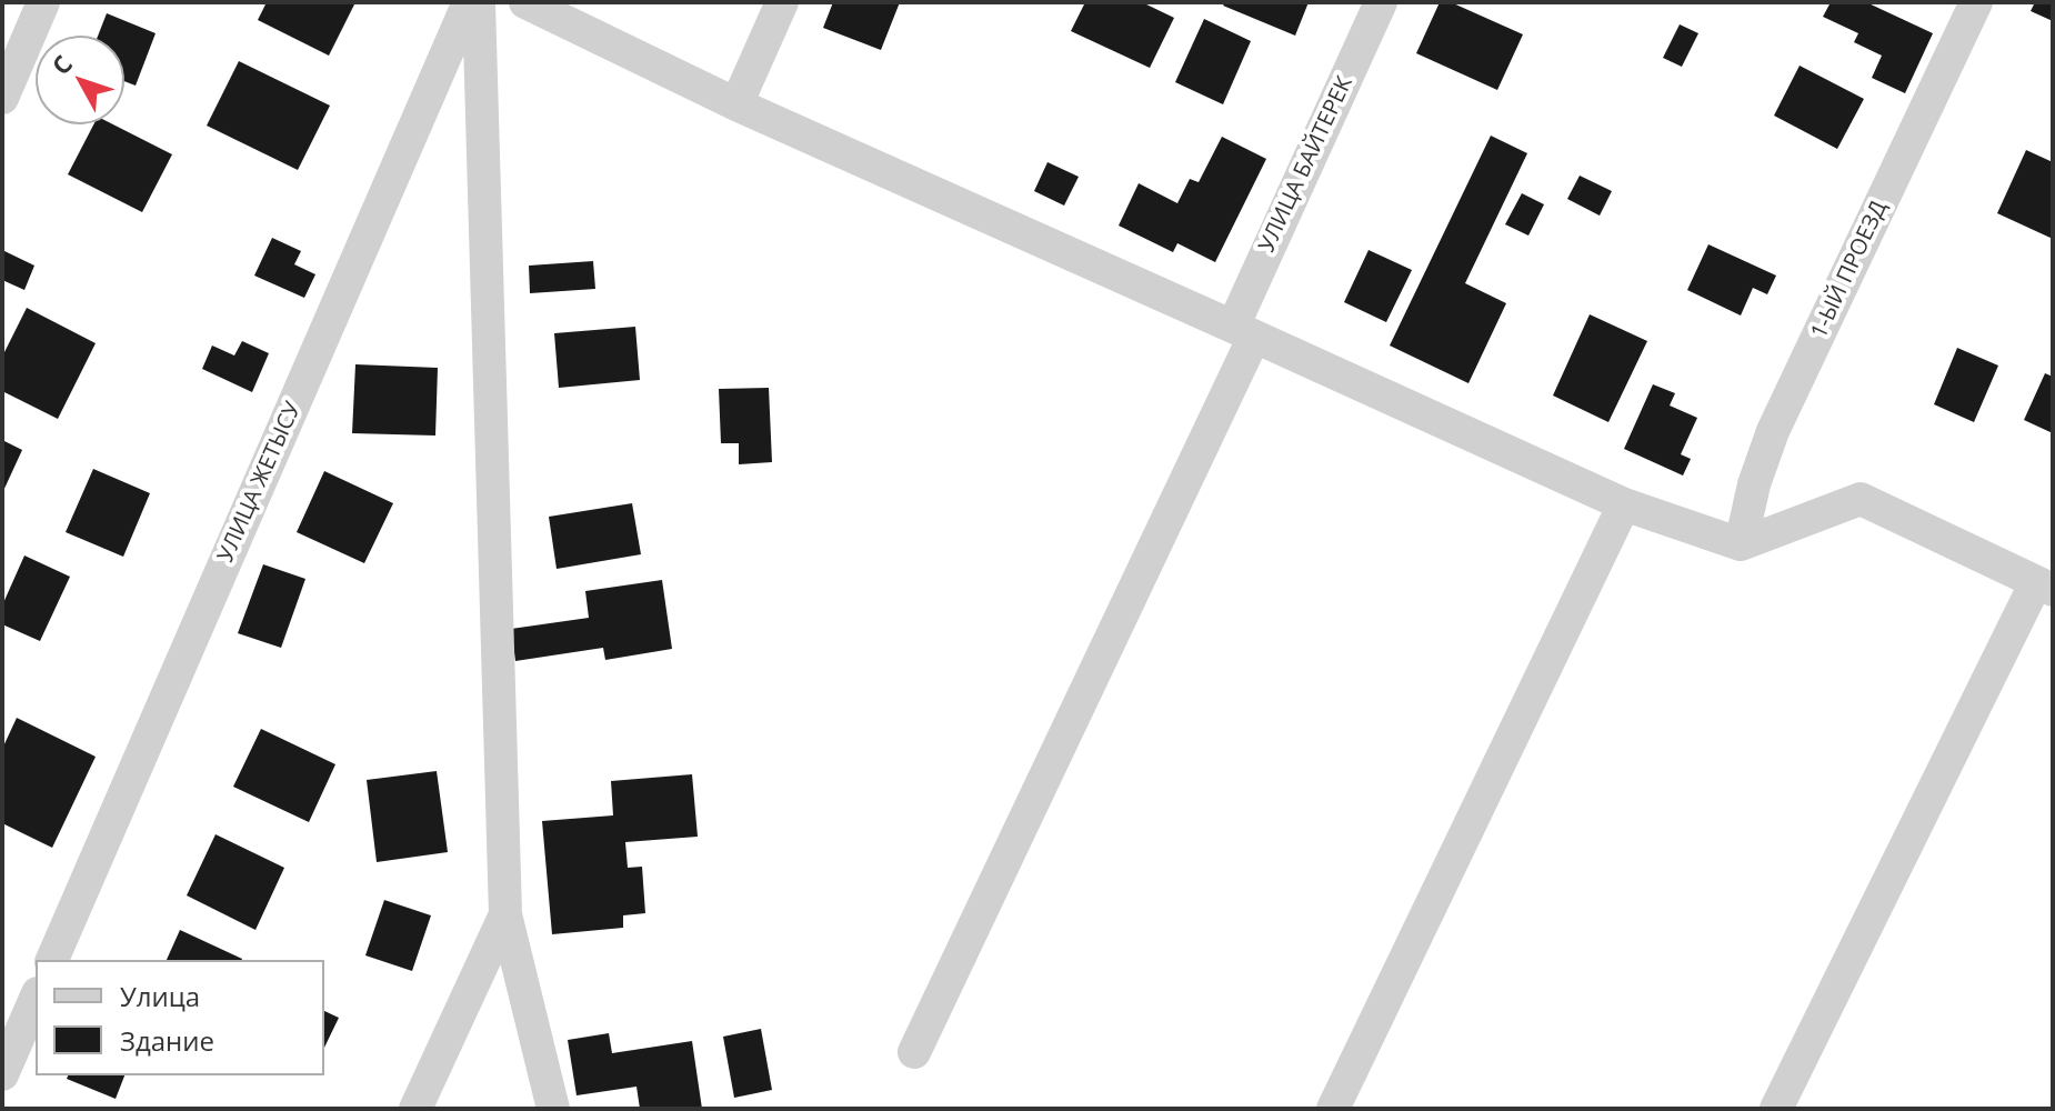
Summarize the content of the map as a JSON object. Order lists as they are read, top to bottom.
{
  "streets": {
    "street": ["УЛИЦА БАЙТЕРЕК", "1-ЫЙ ПРОЕЗД", "УЛИЦА ЖЕТЫСУ"]
  },
  "legend": ["Улица", "Здание"],
  "north": "top left"
}
